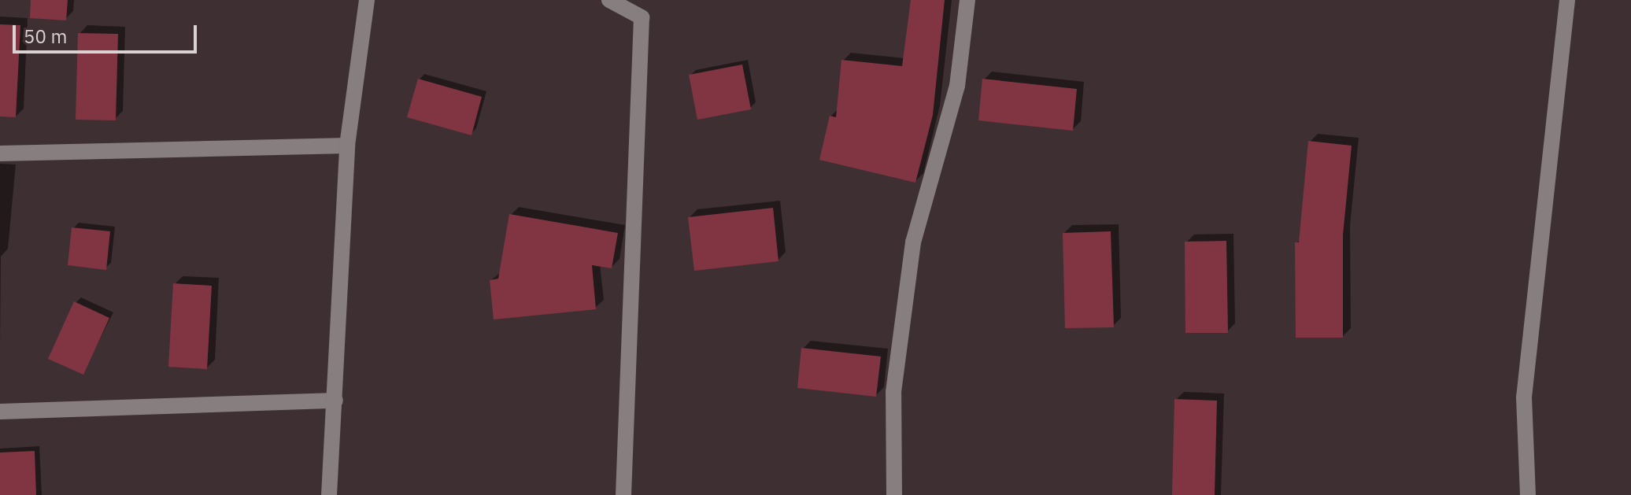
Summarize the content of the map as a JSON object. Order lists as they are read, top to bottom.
{
  "scale_bar": "50 m"
}
